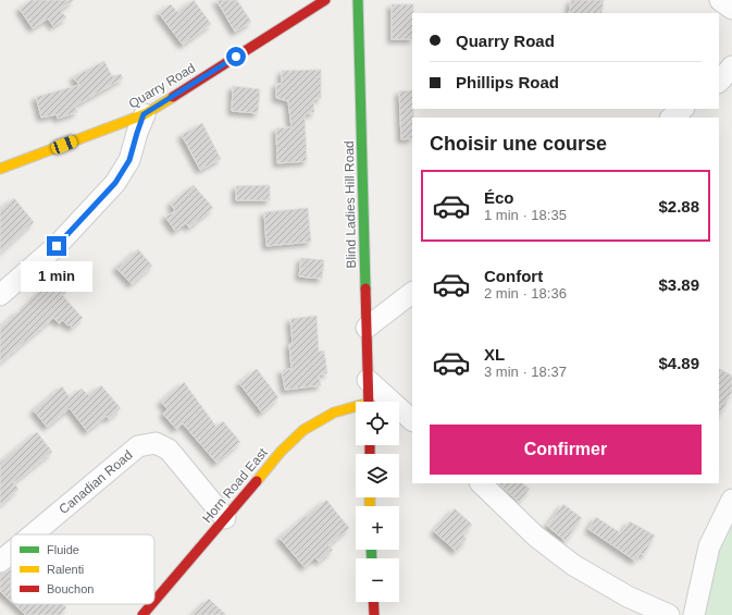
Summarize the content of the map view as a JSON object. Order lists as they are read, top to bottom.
{
  "streets": {
    "street": [
      "Quarry Road",
      "Blind Ladies Hill Road",
      "Canadian Road",
      "Horn Road East"
    ]
  },
  "crossings": [
    ["Canadian Road", "Horn Road East"]
  ],
  "legend": ["Fluide", "Ralenti", "Bouchon"],
  "page": {
    "banner": ["Quarry Road", "Phillips Road"],
    "heading": "Choisir une course",
    "list": [
      {
        "name": "Éco",
        "note": "1 min · 18:35",
        "value": "$2.88"
      },
      {
        "name": "Confort",
        "note": "2 min · 18:36",
        "value": "$3.89"
      },
      {
        "name": "XL",
        "note": "3 min · 18:37",
        "value": "$4.89"
      }
    ],
    "bubble": "1 min",
    "map_buttons": ["+", "−"],
    "buttons": "Confirmer"
  }
}
